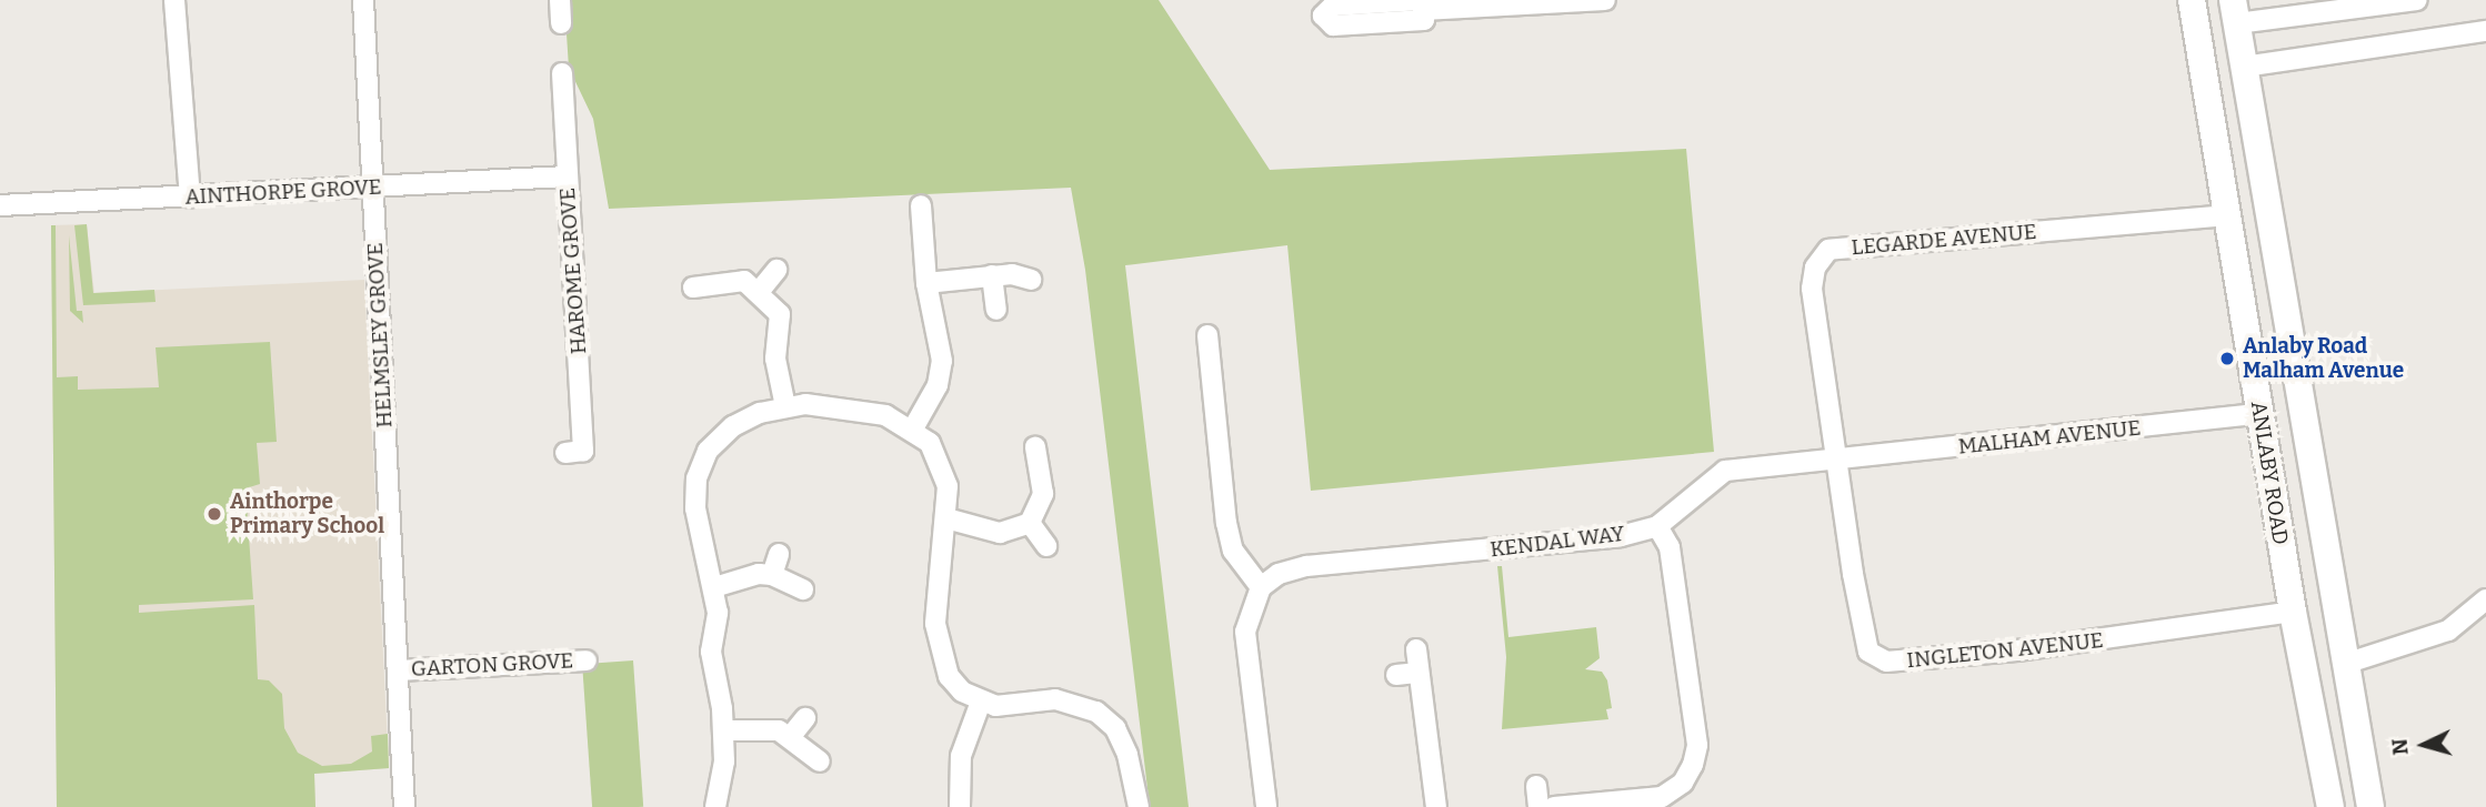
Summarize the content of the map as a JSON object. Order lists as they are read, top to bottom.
{
  "streets": {
    "main road": ["ANLABY ROAD"],
    "street": [
      "AINTHORPE GROVE",
      "LEGARDE AVENUE",
      "HAROME GROVE",
      "HELMSLEY GROVE",
      "MALHAM AVENUE",
      "KENDAL WAY",
      "INGLETON AVENUE",
      "GARTON GROVE"
    ]
  },
  "crossings": [
    ["AINTHORPE GROVE", "HAROME GROVE"],
    ["AINTHORPE GROVE", "HELMSLEY GROVE"],
    ["LEGARDE AVENUE", "MALHAM AVENUE"],
    ["LEGARDE AVENUE", "ANLABY ROAD"],
    ["LEGARDE AVENUE", "KENDAL WAY"],
    ["LEGARDE AVENUE", "INGLETON AVENUE"],
    ["HELMSLEY GROVE", "GARTON GROVE"],
    ["MALHAM AVENUE", "ANLABY ROAD"],
    ["MALHAM AVENUE", "KENDAL WAY"],
    ["MALHAM AVENUE", "INGLETON AVENUE"],
    ["ANLABY ROAD", "INGLETON AVENUE"],
    ["KENDAL WAY", "INGLETON AVENUE"]
  ],
  "places": ["Anlaby Road Malham Avenue", "Ainthorpe Primary School"],
  "north": "left"
}
